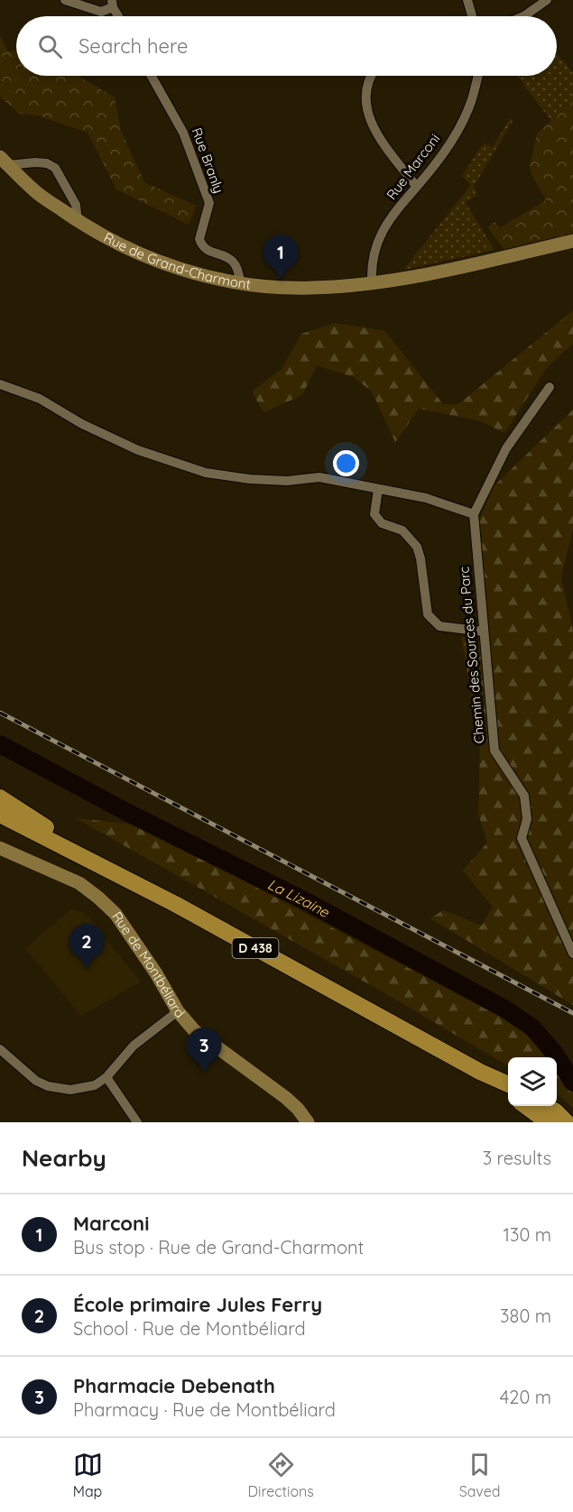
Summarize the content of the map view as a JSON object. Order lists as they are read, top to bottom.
{
  "streets": {
    "main road": ["D 438"],
    "street": [
      "Rue Branly",
      "Rue Marconi",
      "Rue de Grand-Charmont",
      "Chemin des Sources du Parc",
      "Rue de Montbéliard"
    ]
  },
  "crossings": [
    ["Rue Branly", "Rue de Grand-Charmont"],
    ["Rue Marconi", "Rue de Grand-Charmont"]
  ],
  "water": ["La Lizaine"],
  "page": {
    "search": "Search here",
    "pins": ["1", "2", "3"],
    "heading": ["Nearby", "3 results"],
    "list": [
      {
        "mark": "1",
        "name": "Marconi",
        "note": "Bus stop · Rue de Grand-Charmont",
        "value": "130 m"
      },
      {
        "mark": "2",
        "name": "École primaire Jules Ferry",
        "note": "School · Rue de Montbéliard",
        "value": "380 m"
      },
      {
        "mark": "3",
        "name": "Pharmacie Debenath",
        "note": "Pharmacy · Rue de Montbéliard",
        "value": "420 m"
      }
    ],
    "nav": ["Map", "Directions", "Saved"]
  }
}
